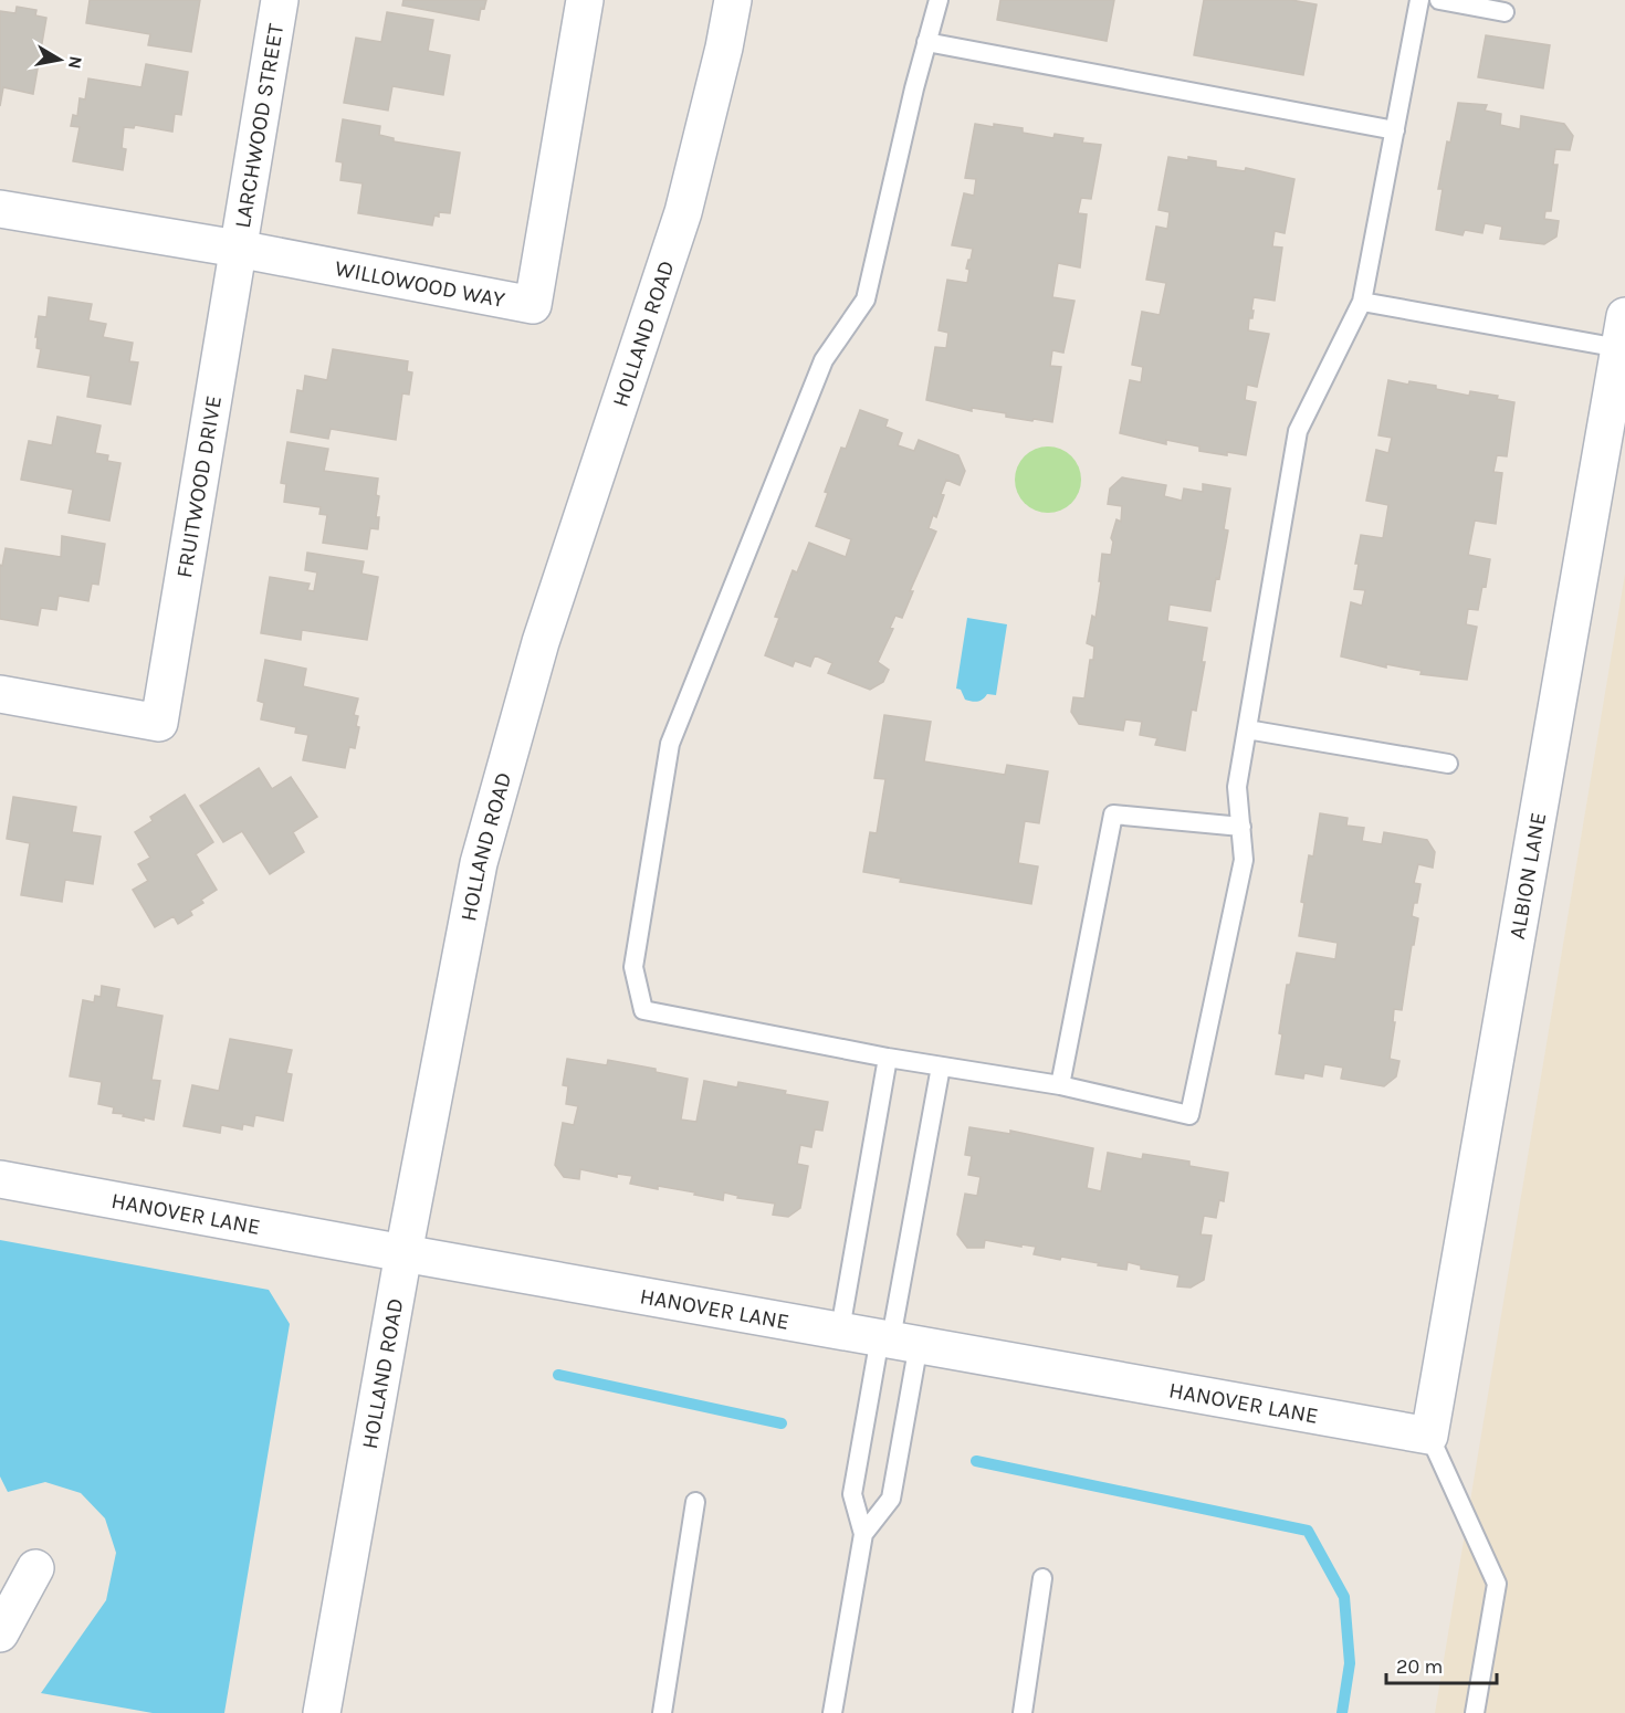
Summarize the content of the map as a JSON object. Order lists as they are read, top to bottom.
{
  "streets": {
    "street": [
      "LARCHWOOD STREET",
      "WILLOWOOD WAY",
      "HOLLAND ROAD",
      "FRUITWOOD DRIVE",
      "ALBION LANE",
      "HANOVER LANE"
    ]
  },
  "crossings": [
    ["LARCHWOOD STREET", "WILLOWOOD WAY"],
    ["LARCHWOOD STREET", "FRUITWOOD DRIVE"],
    ["WILLOWOOD WAY", "FRUITWOOD DRIVE"],
    ["HOLLAND ROAD", "HANOVER LANE"],
    ["ALBION LANE", "HANOVER LANE"]
  ],
  "scale_bar": "20 m",
  "north": "right"
}
